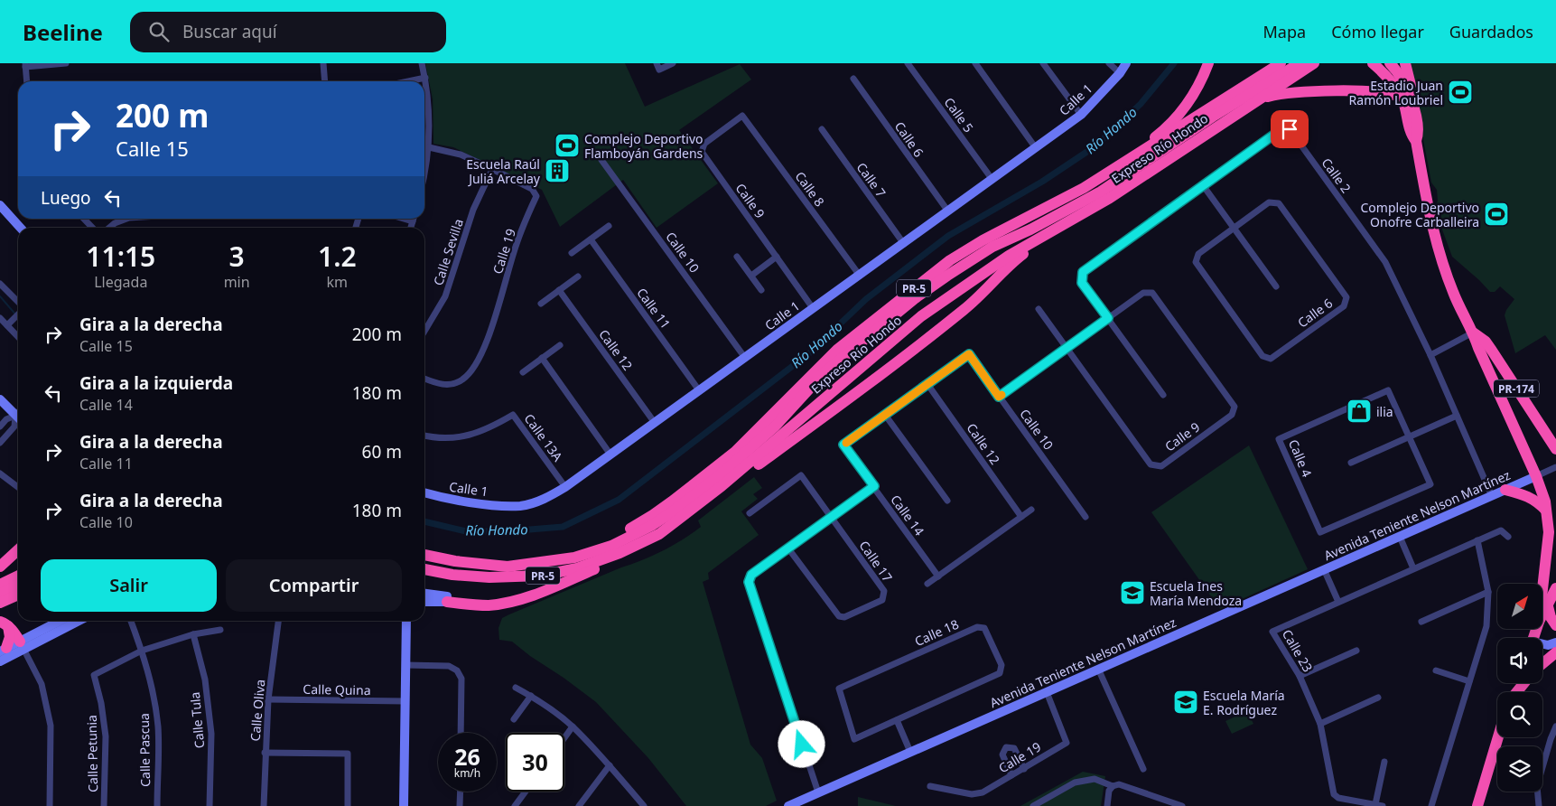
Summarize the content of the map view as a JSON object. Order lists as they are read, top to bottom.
{
  "streets": {
    "highway": ["Expreso Río Hondo", "PR-5", "PR-174"],
    "street": [
      "Calle 1",
      "Calle 5",
      "Calle 6",
      "Calle 2",
      "Calle 7",
      "Calle 8",
      "Calle 9",
      "Calle 19",
      "Calle Sevilla",
      "Calle 10",
      "Calle 11",
      "Calle 12",
      "Calle 13A",
      "Calle 4",
      "Calle 14",
      "Avenida Teniente Nelson Martínez",
      "Calle 17",
      "Calle 18",
      "Calle 23",
      "Calle Quina",
      "Calle Oliva",
      "Calle Tula",
      "Calle Pascua",
      "Calle Petunia"
    ]
  },
  "crossings": [
    ["Calle 1", "Calle 5"],
    ["Calle 1", "Calle 6"],
    ["Calle 1", "Calle 7"],
    ["Calle 1", "Calle 8"],
    ["Calle 1", "Calle 9"],
    ["Calle 1", "Calle 10"],
    ["Calle 1", "Calle 11"],
    ["Calle 1", "Calle 12"],
    ["Calle 1", "Calle 13A"],
    ["Calle 2", "Calle 9"],
    ["Calle 2", "Avenida Teniente Nelson Martínez"],
    ["Calle 8", "Calle 9"],
    ["Calle 19", "Calle Sevilla"],
    ["Calle 19", "Avenida Teniente Nelson Martínez"],
    ["Calle 10", "Calle 12"],
    ["PR-174", "Avenida Teniente Nelson Martínez"],
    ["Calle Quina", "Calle Oliva"],
    ["Calle Pascua", "Calle Petunia"]
  ],
  "water": ["Río Hondo"],
  "places": {
    "sports": ["Estadio Juan Ramón Loubriel", "Complejo Deportivo Flamboyán Gardens", "Complejo Deportivo Onofre Carballeira"],
    "building": ["Escuela Raúl Juliá Arcelay"],
    "shop": ["ilia"],
    "school or university": ["Escuela Ines María Mendoza", "Escuela María E. Rodríguez"]
  },
  "north": "top right",
  "page": {
    "header": "Beeline",
    "search": "Buscar aquí",
    "nav": ["Mapa", "Cómo llegar", "Guardados"],
    "turn": ["200 m", "Calle 15"],
    "then": "Luego",
    "eta": [
      "11:15",
      "Llegada",
      "3",
      "min",
      "1.2",
      "km"
    ],
    "list": [
      {
        "name": "Gira a la derecha",
        "note": "Calle 15",
        "value": "200 m"
      },
      {
        "name": "Gira a la izquierda",
        "note": "Calle 14",
        "value": "180 m"
      },
      {
        "name": "Gira a la derecha",
        "note": "Calle 11",
        "value": "60 m"
      },
      {
        "name": "Gira a la derecha",
        "note": "Calle 10",
        "value": "180 m"
      }
    ],
    "buttons": ["Salir", "Compartir"],
    "speed": "26 km/h",
    "limit": "30"
  }
}
